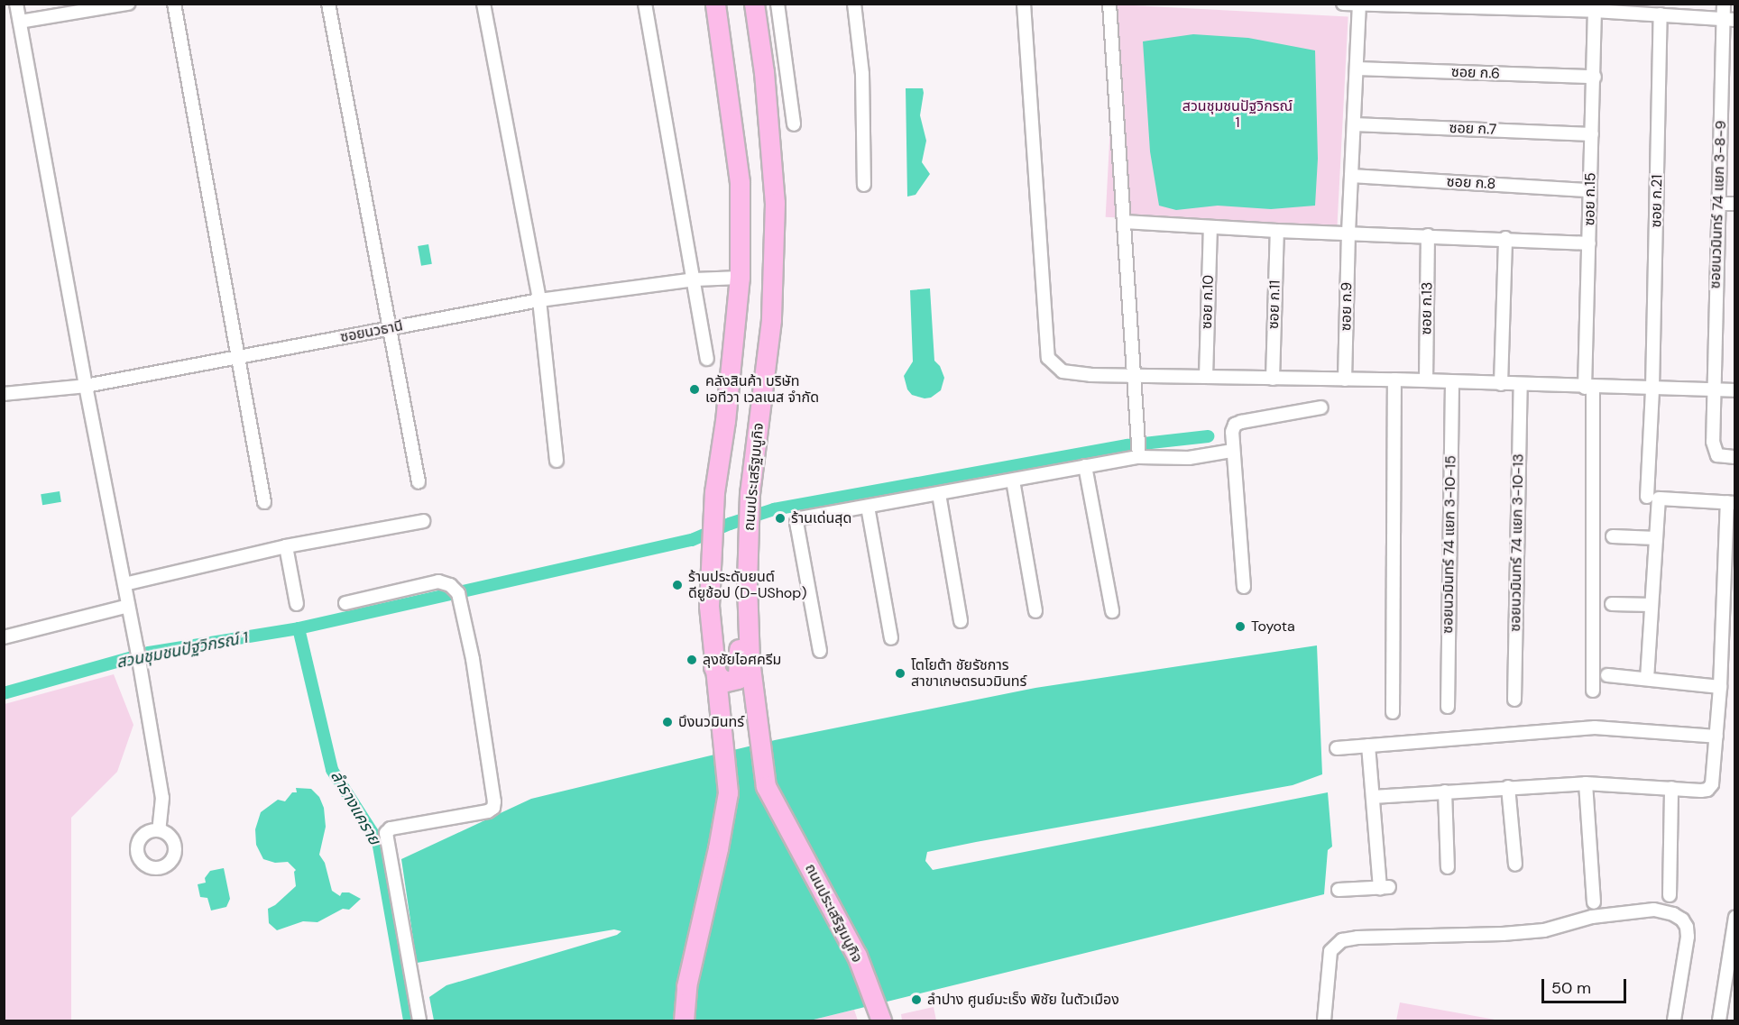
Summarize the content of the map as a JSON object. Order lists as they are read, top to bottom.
{
  "streets": {
    "main road": ["ถนนประเสริฐมนูกิจ"],
    "street": [
      "ซอย ก.6",
      "ซอย ก.7",
      "ซอย ก.8",
      "ซอย ก.15",
      "ซอย ก.21",
      "ซอยนวมินทร์ 74 แยก 3-8-9",
      "ซอย ก.10",
      "ซอย ก.11",
      "ซอย ก.9",
      "ซอย ก.13",
      "ซอยนวธานี",
      "ซอยนวมินทร์ 74 แยก 3-10-13",
      "ซอยนวมินทร์ 74 แยก 3-10-15"
    ]
  },
  "crossings": [
    ["ซอย ก.6", "ซอย ก.15"],
    ["ซอย ก.6", "ซอย ก.9"],
    ["ซอย ก.7", "ซอย ก.15"],
    ["ซอย ก.7", "ซอย ก.9"],
    ["ซอย ก.8", "ซอย ก.15"],
    ["ซอย ก.8", "ซอย ก.9"]
  ],
  "water": ["สวนชุมชนปัฐวิกรณ์ 1", "ลำรางแคราย"],
  "parks": ["สวนชุมชนปัฐวิกรณ์ 1"],
  "places": [
    "คลังสินค้า บริษัท เอทีวา เวลเนส จำกัด",
    "ร้านเด่นสุด",
    "ร้านประดับยนต์ ดียูช้อป (D-UShop)",
    "Toyota",
    "ลุงชัยไอศครีม",
    "โตโยต้า ชัยรัชการ สาขาเกษตรนวมินทร์",
    "บึงนวมินทร์",
    "ลำปาง ศูนย์มะเร็ง พิชัย ในตัวเมือง"
  ],
  "scale_bar": "50 m"
}
